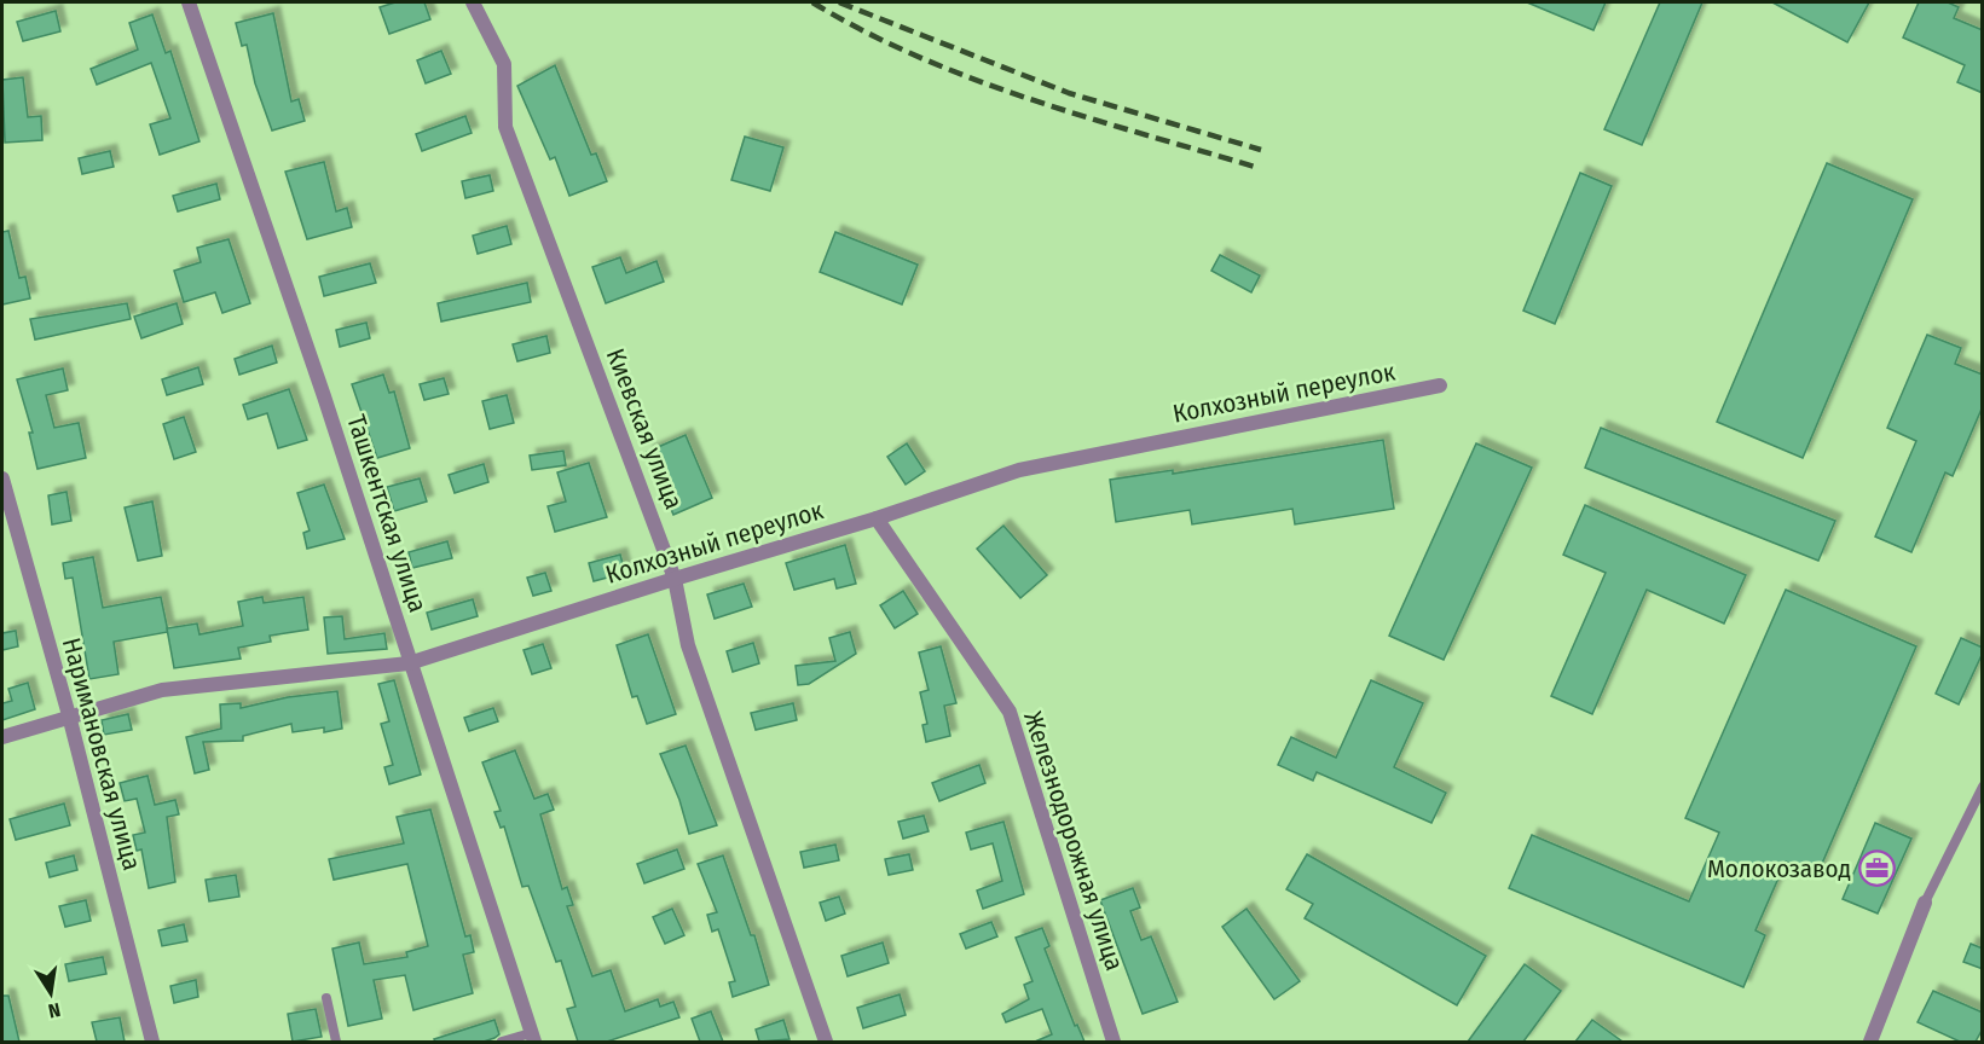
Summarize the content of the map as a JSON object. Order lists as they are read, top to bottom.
{
  "streets": {
    "street": [
      "Колхозный переулок",
      "Киевская улица",
      "Ташкентская улица",
      "Наримановская улица",
      "Железнодорожная улица"
    ]
  },
  "crossings": [
    ["Колхозный переулок", "Киевская улица"],
    ["Колхозный переулок", "Ташкентская улица"],
    ["Колхозный переулок", "Наримановская улица"],
    ["Колхозный переулок", "Железнодорожная улица"]
  ],
  "places": {
    "office": ["Молокозавод"]
  },
  "north": "bottom"
}
